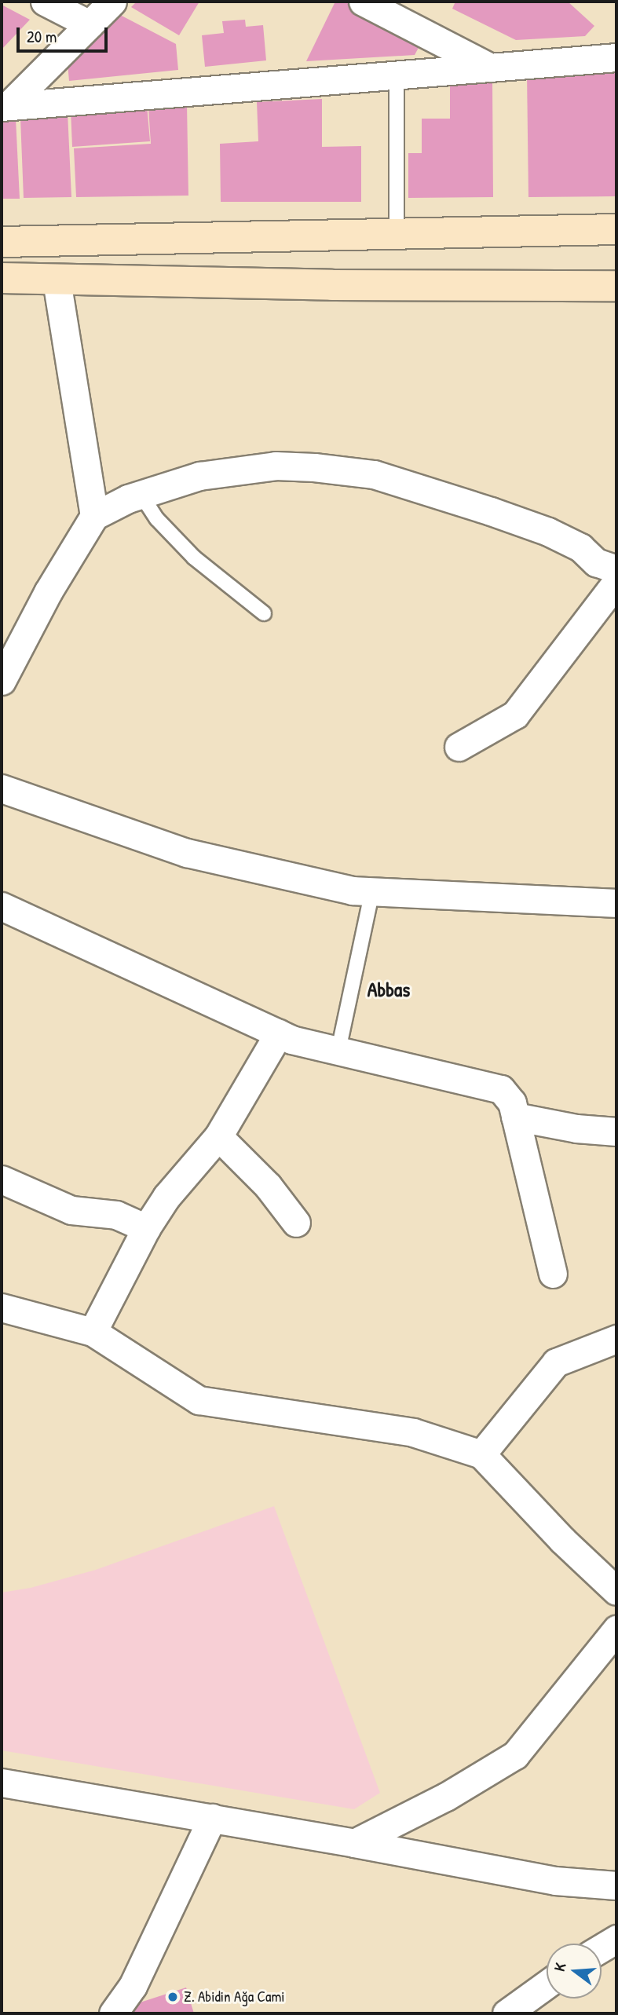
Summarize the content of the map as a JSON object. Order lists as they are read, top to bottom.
{
  "districts": ["Abbas"],
  "places": ["Z. Abidin Ağa Cami"],
  "scale_bar": "20 m",
  "north": "left"
}
